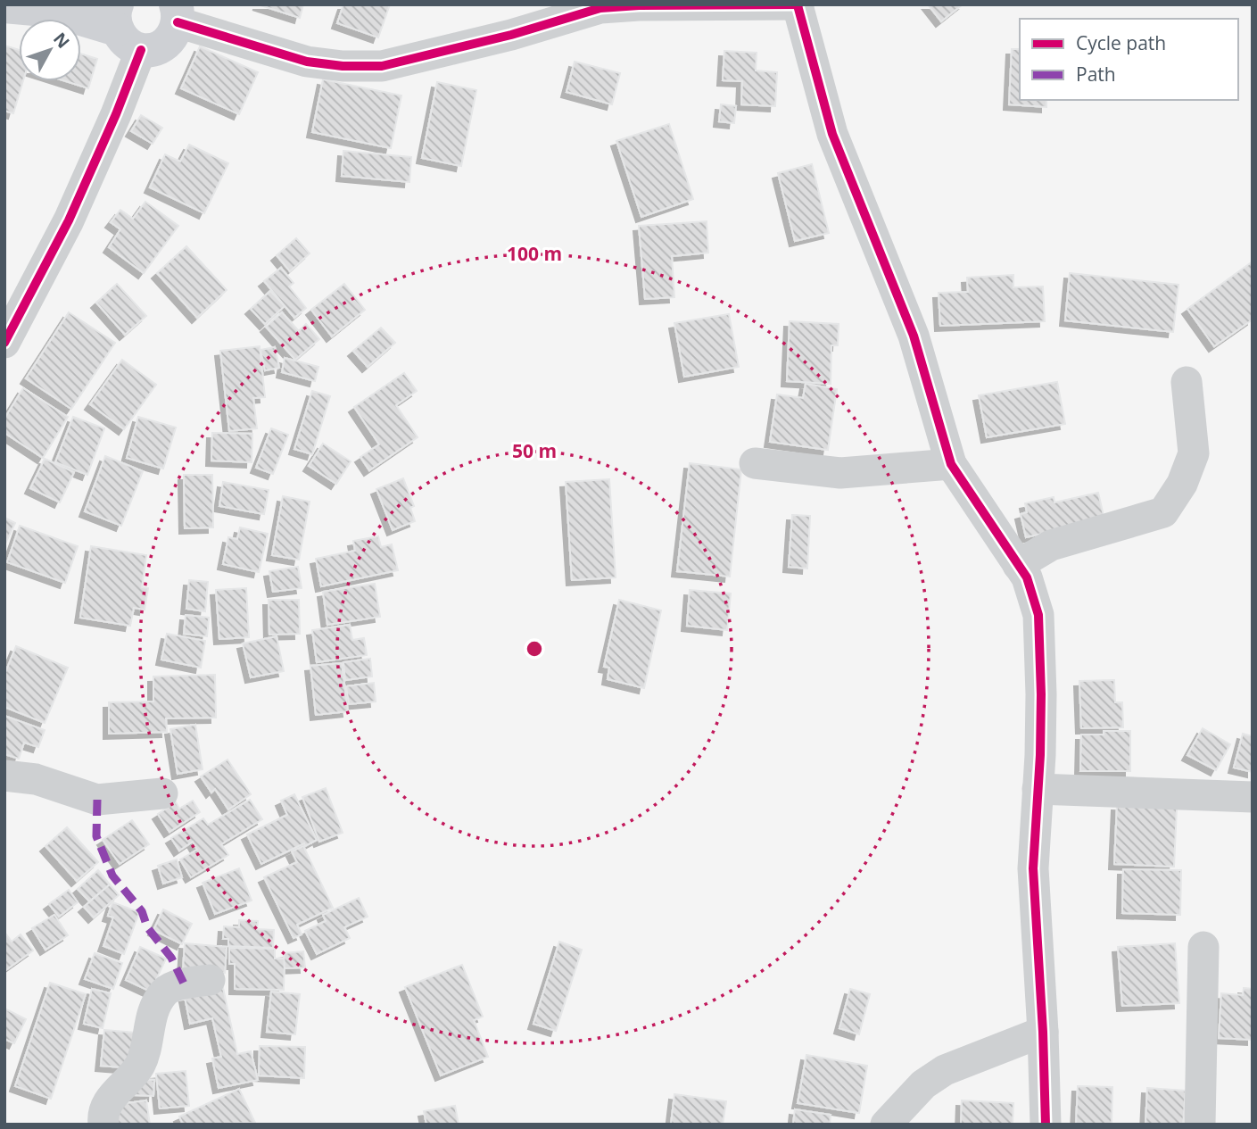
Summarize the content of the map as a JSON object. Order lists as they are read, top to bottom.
{
  "legend": ["Cycle path", "Path"],
  "north": "top right",
  "rings": ["100 m", "50 m"]
}
